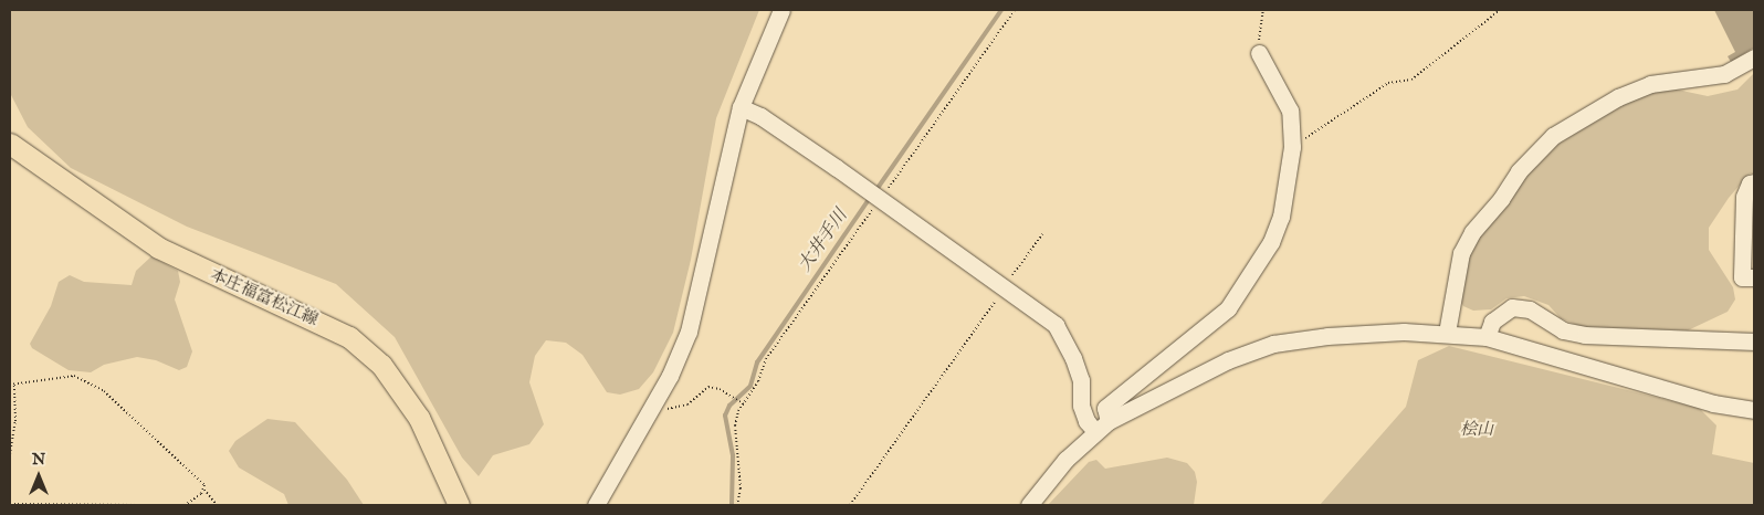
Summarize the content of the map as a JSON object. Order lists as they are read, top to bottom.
{
  "streets": {
    "main road": ["本庄福富松江線"]
  },
  "water": ["大井手川"],
  "parks": ["桧山"],
  "north": "top"
}
